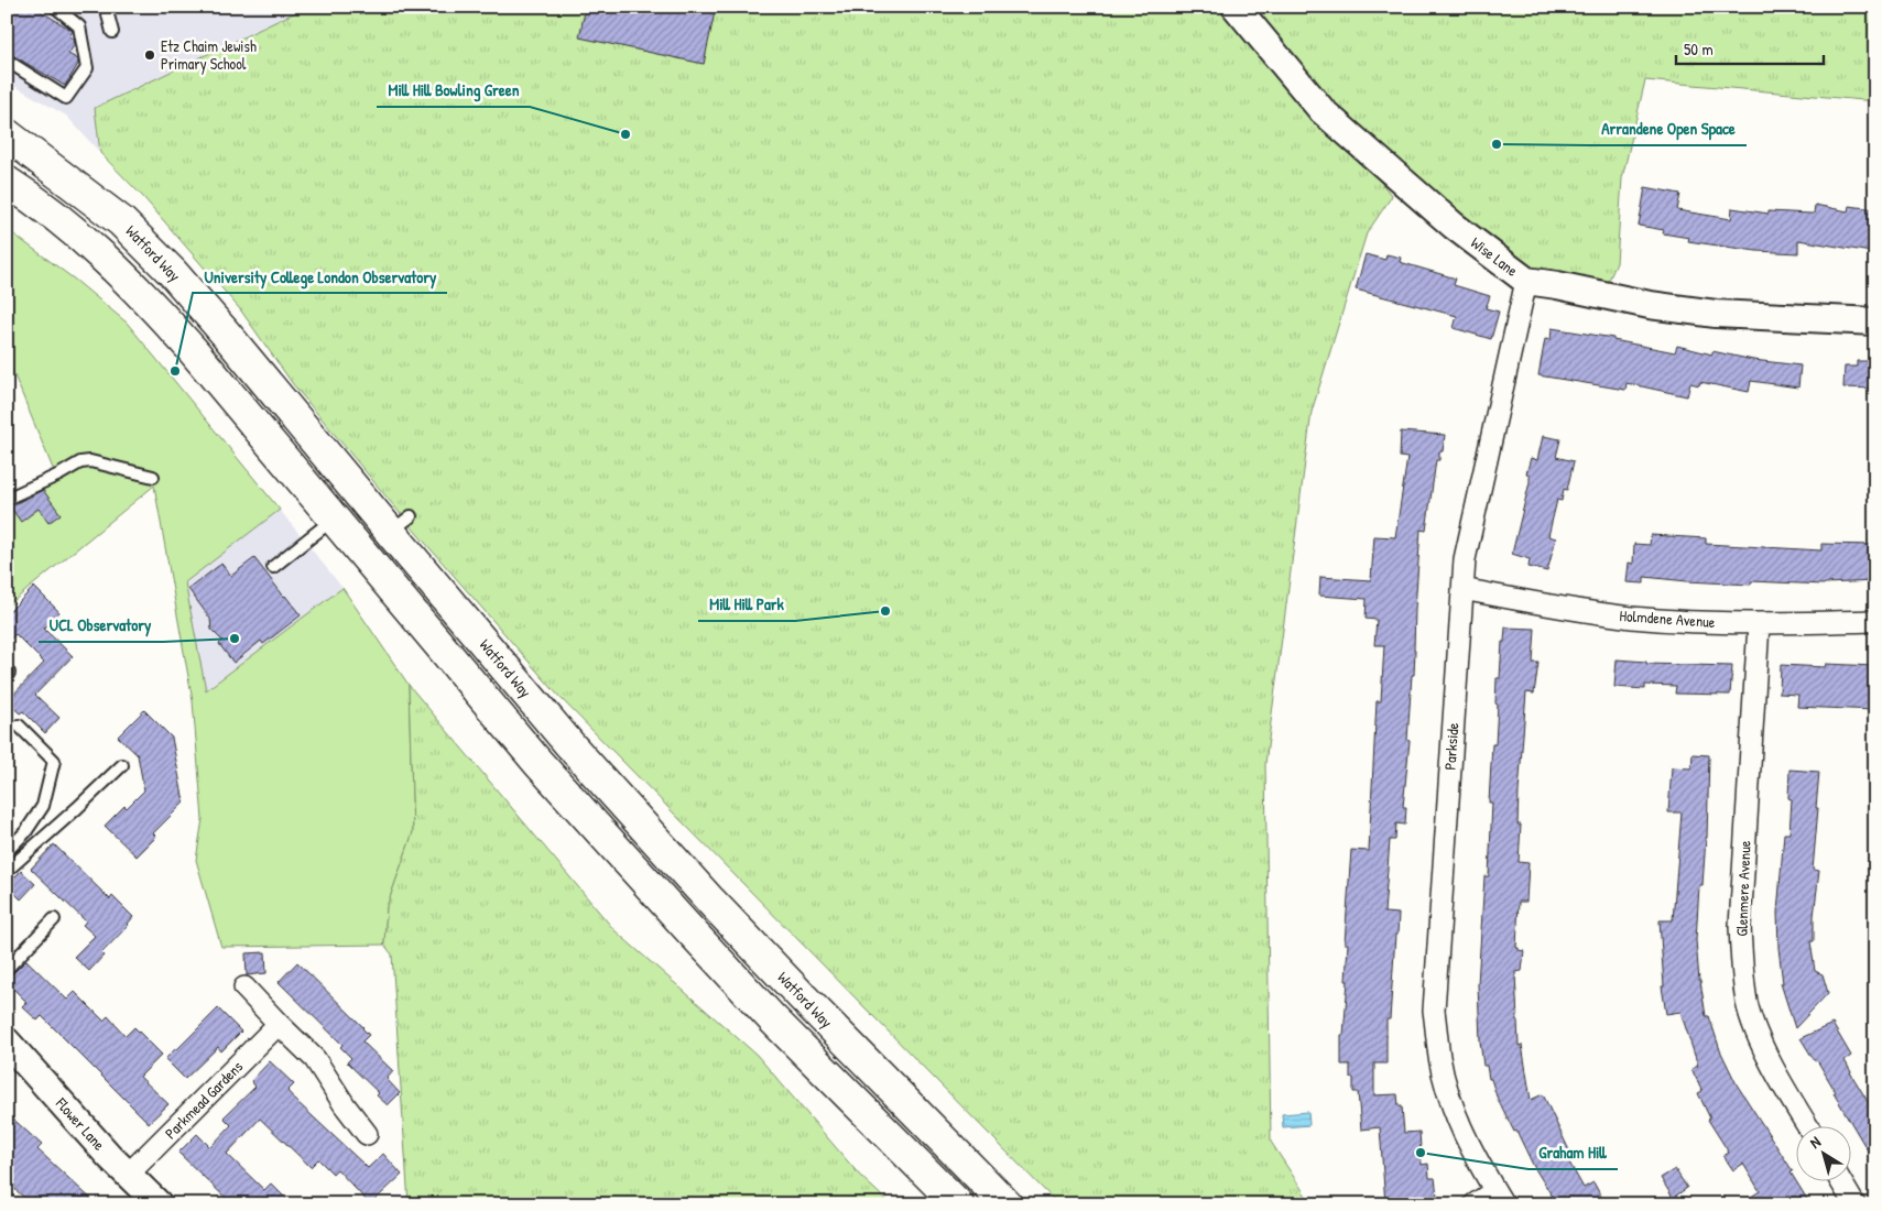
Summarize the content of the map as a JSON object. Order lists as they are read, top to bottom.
{
  "streets": {
    "highway": ["Watford Way"],
    "street": [
      "Wise Lane",
      "Holmdene Avenue",
      "Parkside",
      "Glenmere Avenue",
      "Parkmead Gardens",
      "Flower Lane"
    ]
  },
  "crossings": [
    ["Wise Lane", "Parkside"],
    ["Holmdene Avenue", "Parkside"],
    ["Holmdene Avenue", "Glenmere Avenue"],
    ["Parkmead Gardens", "Flower Lane"]
  ],
  "places": [
    "Etz Chaim Jewish Primary School",
    "Mill Hill Bowling Green",
    "Arrandene Open Space",
    "University College London Observatory",
    "Mill Hill Park",
    "UCL Observatory",
    "Graham Hill"
  ],
  "scale_bar": "50 m",
  "north": "top left"
}
